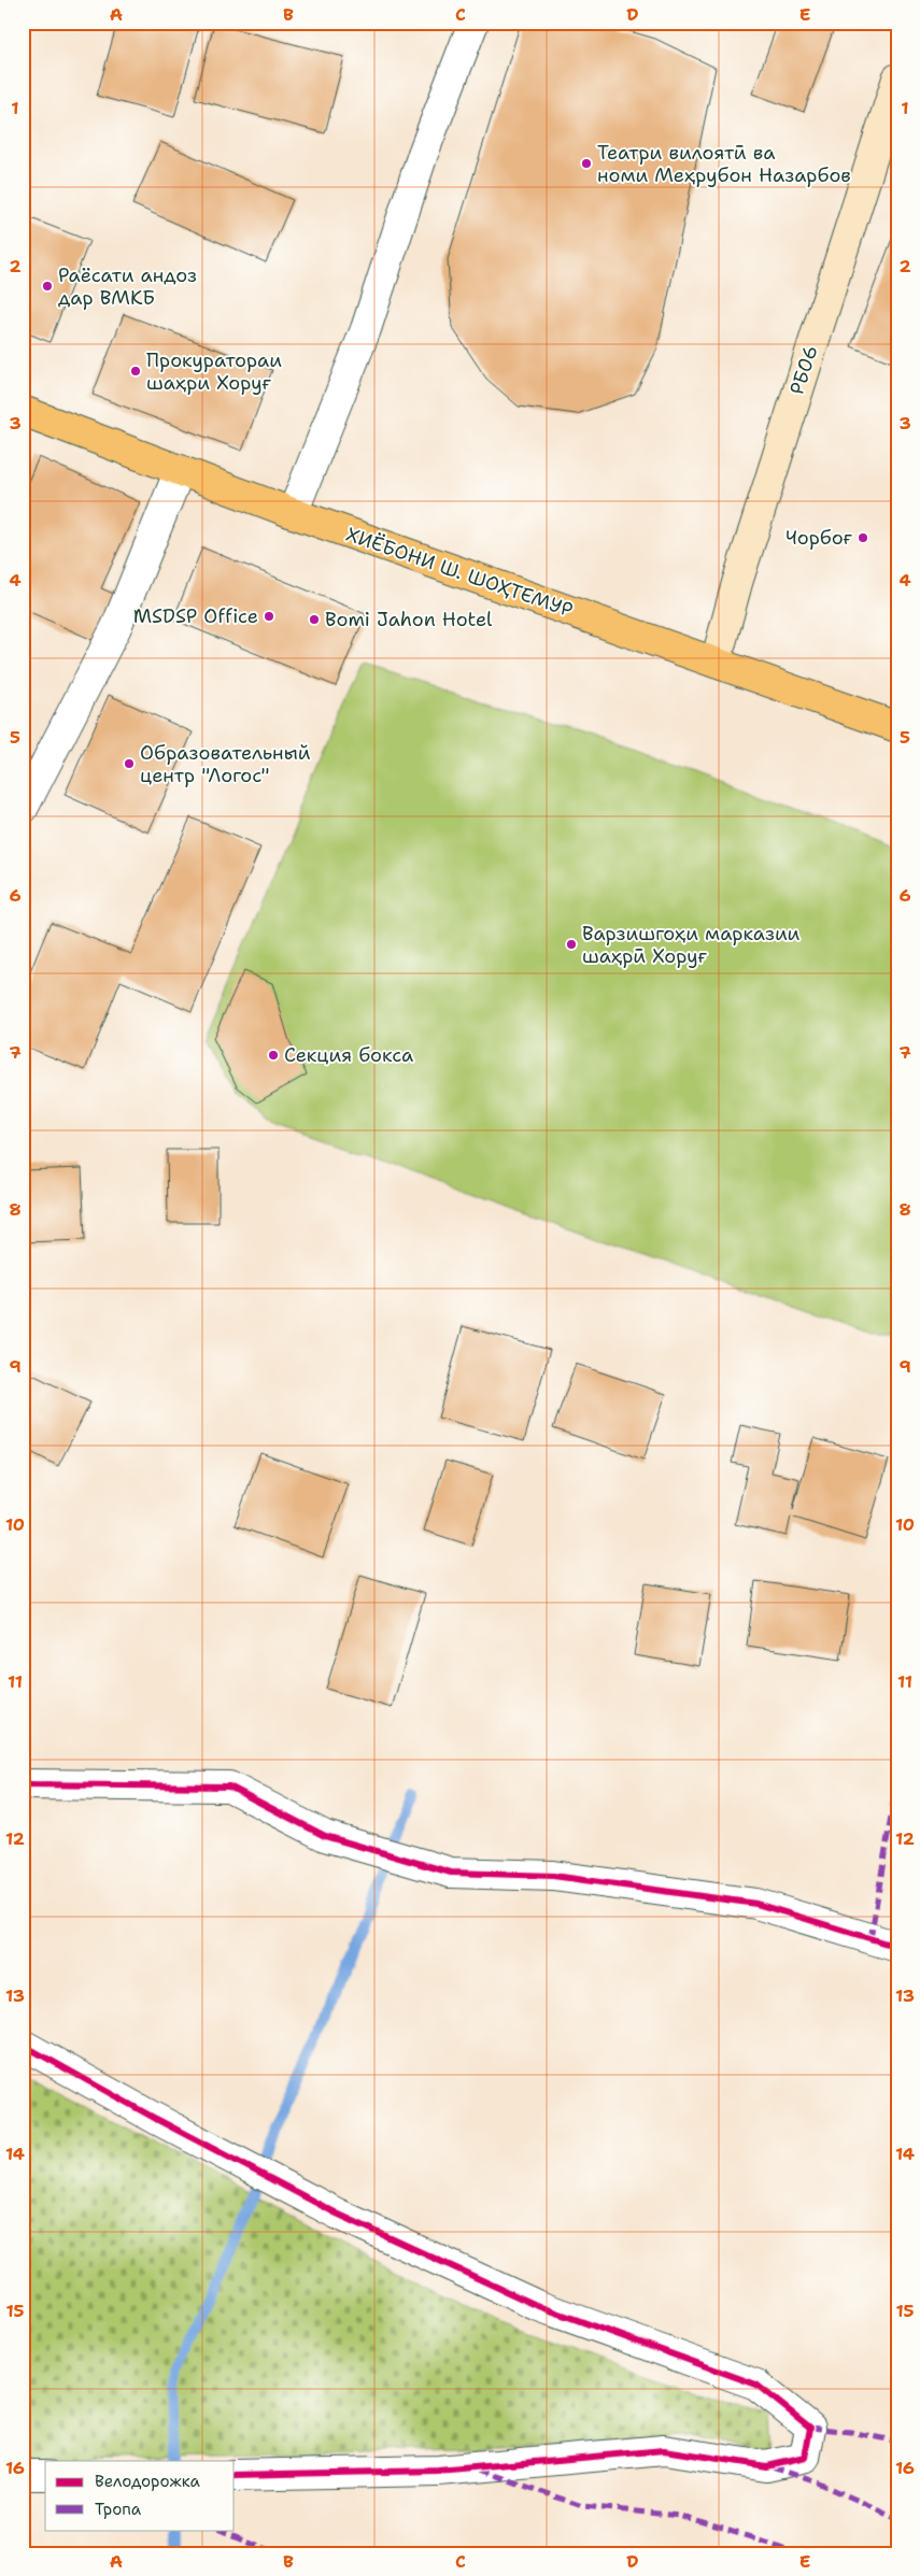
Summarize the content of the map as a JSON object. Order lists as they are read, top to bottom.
{
  "streets": {
    "main road": ["РБ06", "ХИЁБОНИ Ш. ШОҲТЕМУР"]
  },
  "crossings": [
    ["РБ06", "ХИЁБОНИ Ш. ШОҲТЕМУР"]
  ],
  "places": [
    "Театри вилоятӣ ва номи Меҳрубон Назарбов",
    "Раёсати андоз дар ВМКБ",
    "Прокуратораи шаҳри Хоруғ",
    "Чорбоғ",
    "MSDSP Office",
    "Bomi Jahon Hotel",
    "Образовательный центр \"Логос\"",
    "Варзишгоҳи марказии шаҳрӣ Хоруғ",
    "Секция бокса"
  ],
  "legend": ["Велодорожка", "Тропа"],
  "grid": {
    "columns": [
      "A",
      "B",
      "C",
      "D",
      "E"
    ],
    "rows": [
      "1",
      "2",
      "3",
      "4",
      "5",
      "6",
      "7",
      "8",
      "9",
      "10",
      "11",
      "12",
      "13",
      "14",
      "15",
      "16"
    ]
  }
}
